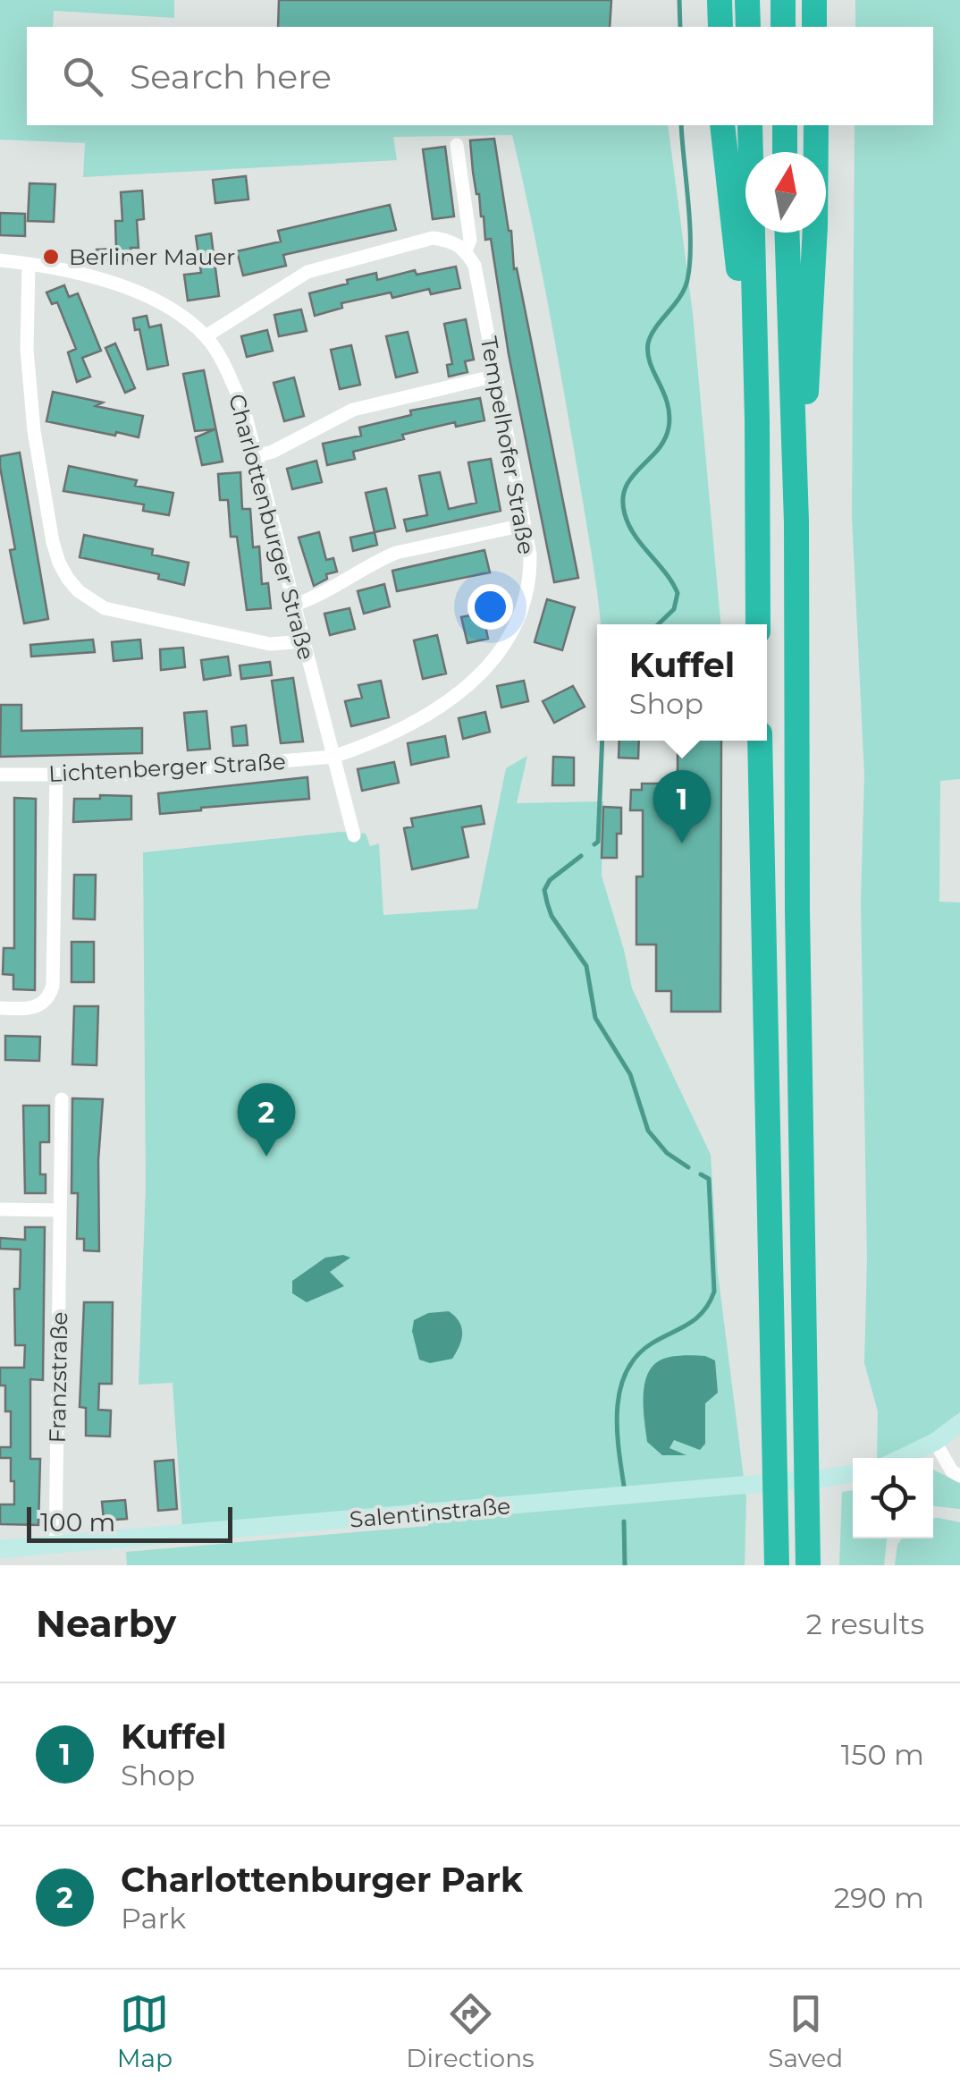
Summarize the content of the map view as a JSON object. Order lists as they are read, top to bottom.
{
  "streets": {
    "street": [
      "Tempelhofer Straße",
      "Charlottenburger Straße",
      "Lichtenberger Straße",
      "Franzstraße",
      "Salentinstraße"
    ]
  },
  "crossings": [
    ["Tempelhofer Straße", "Charlottenburger Straße"],
    ["Tempelhofer Straße", "Lichtenberger Straße"],
    ["Charlottenburger Straße", "Lichtenberger Straße"],
    ["Franzstraße", "Salentinstraße"]
  ],
  "places": ["Berliner Mauer"],
  "scale_bar": "100 m",
  "north": "top",
  "page": {
    "search": "Search here",
    "popup": ["Kuffel", "Shop"],
    "pins": ["1", "2"],
    "scale": "100 m",
    "heading": ["Nearby", "2 results"],
    "list": [
      {
        "mark": "1",
        "name": "Kuffel",
        "note": "Shop",
        "value": "150 m"
      },
      {
        "mark": "2",
        "name": "Charlottenburger Park",
        "note": "Park",
        "value": "290 m"
      }
    ],
    "nav": ["Map", "Directions", "Saved"]
  }
}
